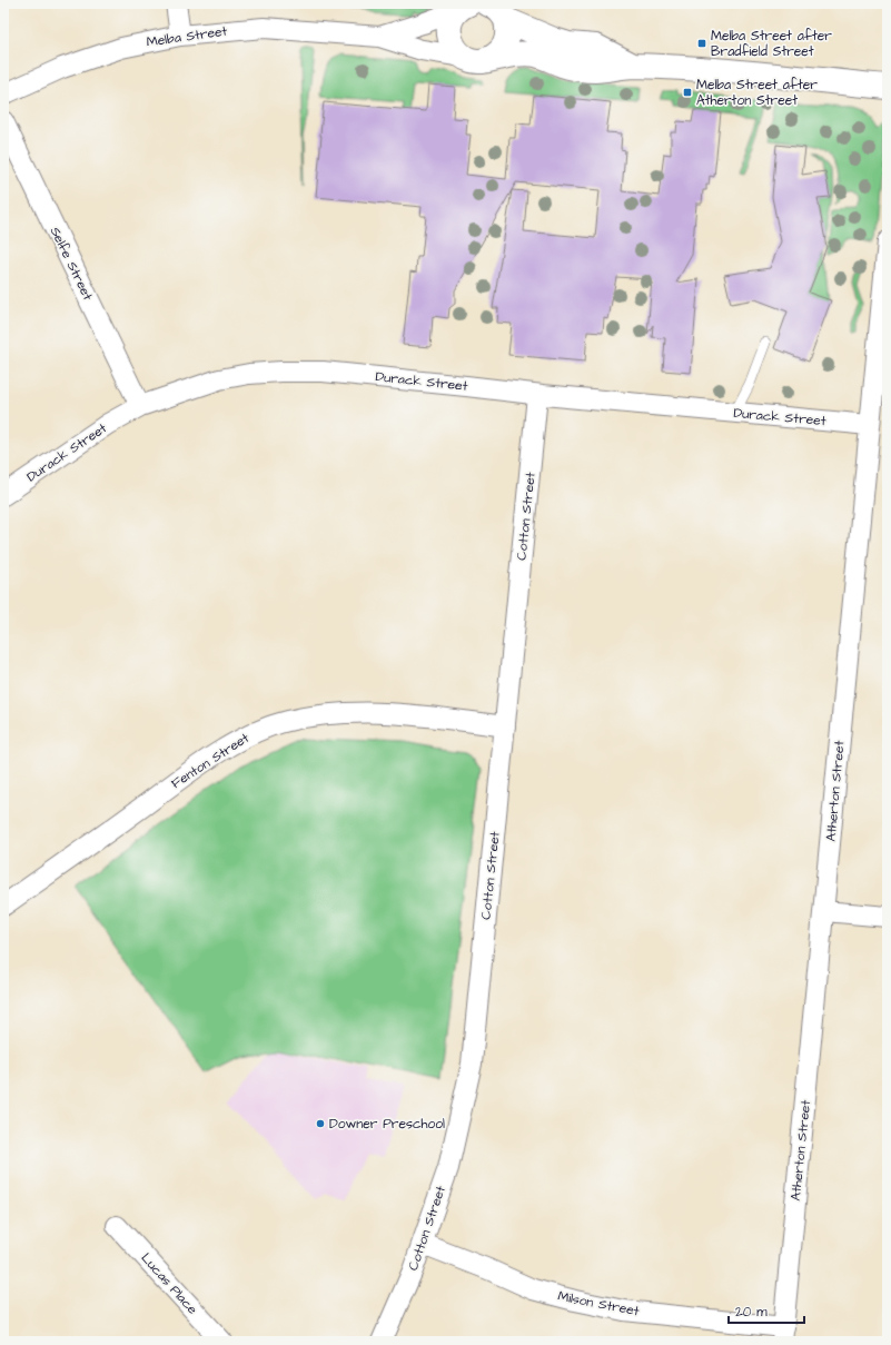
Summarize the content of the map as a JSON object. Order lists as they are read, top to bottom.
{
  "streets": {
    "street": [
      "Melba Street",
      "Selfe Street",
      "Durack Street",
      "Cotton Street",
      "Fenton Street",
      "Atherton Street",
      "Lucas Place",
      "Milson Street"
    ]
  },
  "crossings": [
    ["Selfe Street", "Durack Street"],
    ["Durack Street", "Cotton Street"],
    ["Durack Street", "Atherton Street"],
    ["Cotton Street", "Fenton Street"],
    ["Cotton Street", "Milson Street"],
    ["Atherton Street", "Milson Street"]
  ],
  "places": {
    "transit": ["Melba Street after Bradfield Street", "Melba Street after Atherton Street"],
    "other": ["Downer Preschool"]
  },
  "scale_bar": "20 m"
}
